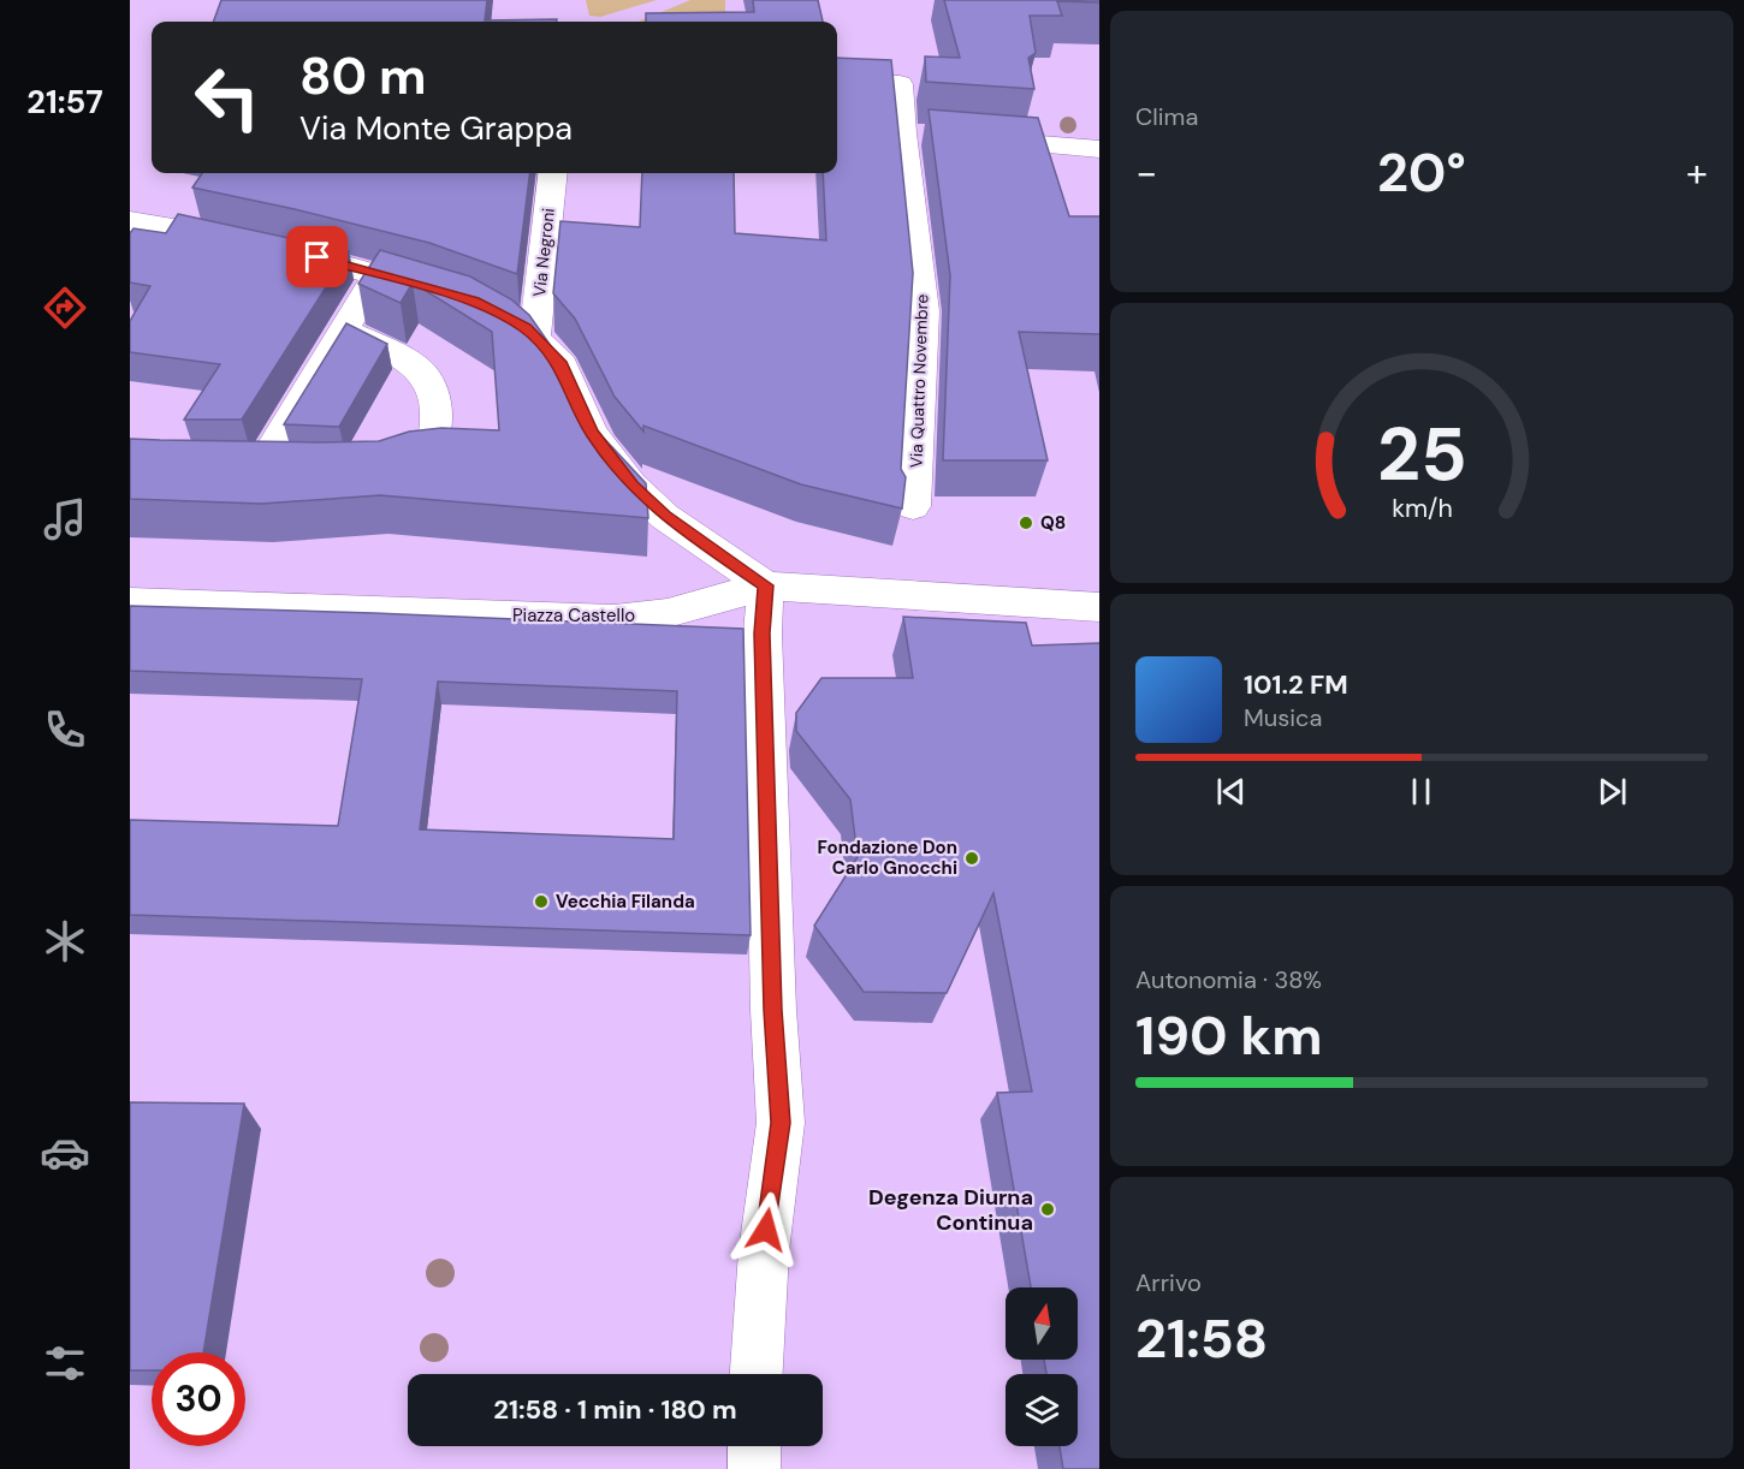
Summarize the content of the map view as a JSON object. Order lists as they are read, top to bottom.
{
  "streets": {
    "street": ["Via Negroni", "Via Quattro Novembre", "Piazza Castello"]
  },
  "places": [
    "Q8",
    "Fondazione Don Carlo Gnocchi",
    "Vecchia Filanda",
    "Degenza Diurna Continua"
  ],
  "north": "top",
  "page": {
    "tabs": "21:57",
    "tile": [
      "Clima",
      ["Autonomia · 38%", "190 km"],
      ["Arrivo", "21:58"]
    ],
    "turn": ["80 m", "Via Monte Grappa"],
    "heat": ["−", "20°", "+"],
    "song": ["101.2 FM", "Musica"],
    "limit": "30",
    "trip": "21:58 · 1 min · 180 m",
    "gauge": ["25", "km/h"]
  }
}
